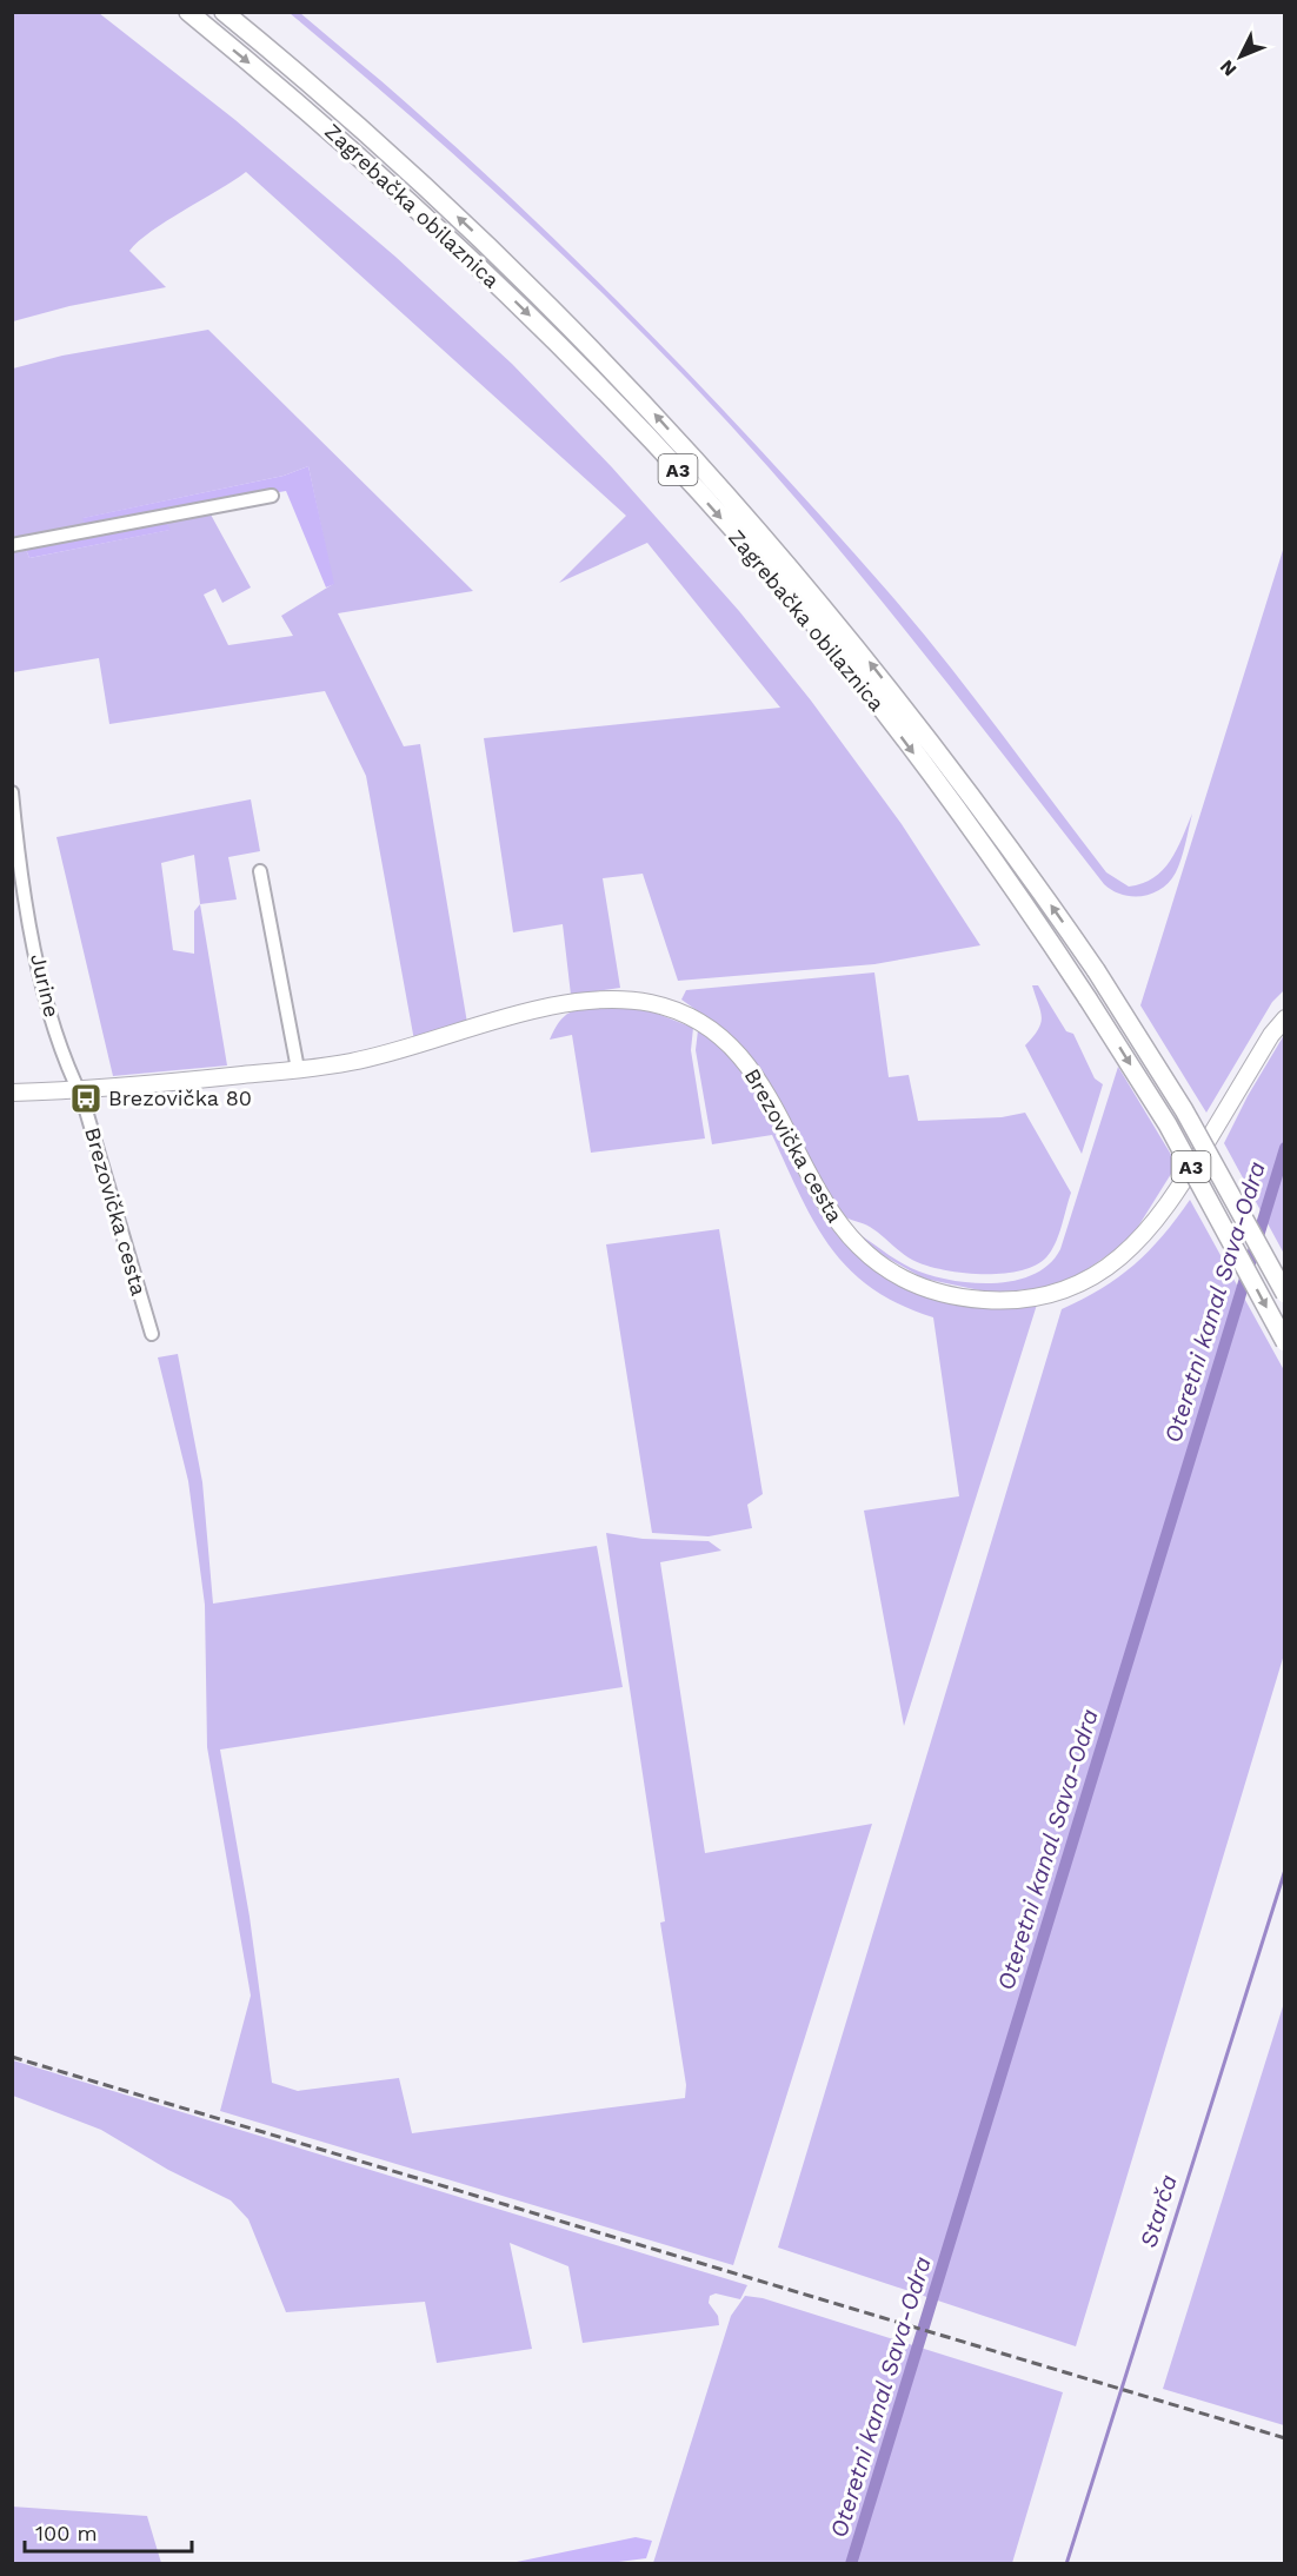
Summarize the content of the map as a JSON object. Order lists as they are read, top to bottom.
{
  "streets": {
    "highway": ["Zagrebačka obilaznica", "A3"],
    "main road": ["Brezovička cesta"],
    "street": ["Jurine"]
  },
  "crossings": [
    ["Jurine", "Brezovička cesta"]
  ],
  "water": ["Oteretni kanal Sava-Odra", "Starča"],
  "places": {
    "bus stop": ["Brezovička 80"]
  },
  "scale_bar": "100 m",
  "north": "bottom left"
}
